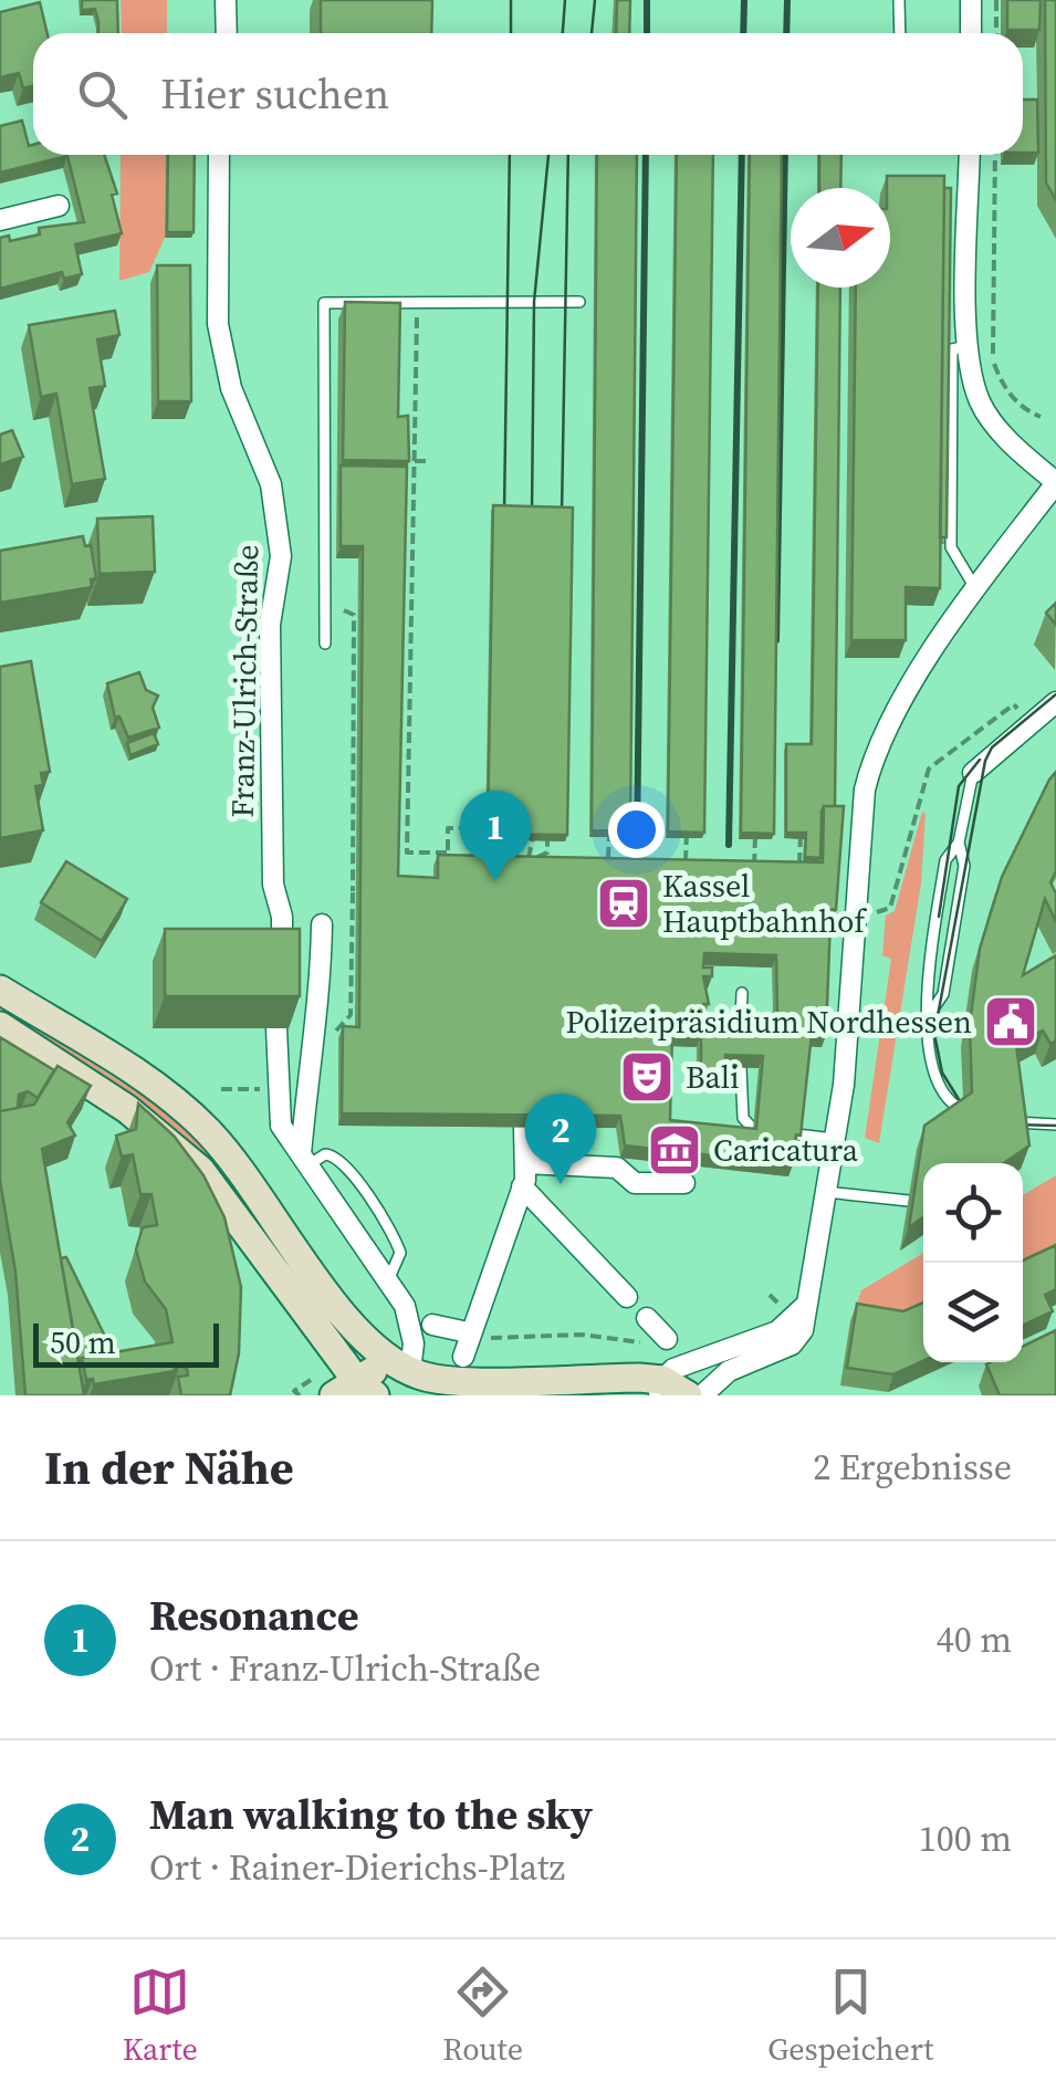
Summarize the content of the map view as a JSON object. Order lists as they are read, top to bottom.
{
  "streets": {
    "street": ["Franz-Ulrich-Straße"]
  },
  "places": {
    "station": ["Kassel Hauptbahnhof"],
    "public building": ["Polizeipräsidium Nordhessen"],
    "theatre": ["Bali"],
    "museum": ["Caricatura"]
  },
  "scale_bar": "50 m",
  "north": "right",
  "page": {
    "search": "Hier suchen",
    "pins": ["1", "2"],
    "scale": "50 m",
    "heading": ["In der Nähe", "2 Ergebnisse"],
    "list": [
      {
        "mark": "1",
        "name": "Resonance",
        "note": "Ort · Franz-Ulrich-Straße",
        "value": "40 m"
      },
      {
        "mark": "2",
        "name": "Man walking to the sky",
        "note": "Ort · Rainer-Dierichs-Platz",
        "value": "100 m"
      }
    ],
    "nav": ["Karte", "Route", "Gespeichert"]
  }
}
